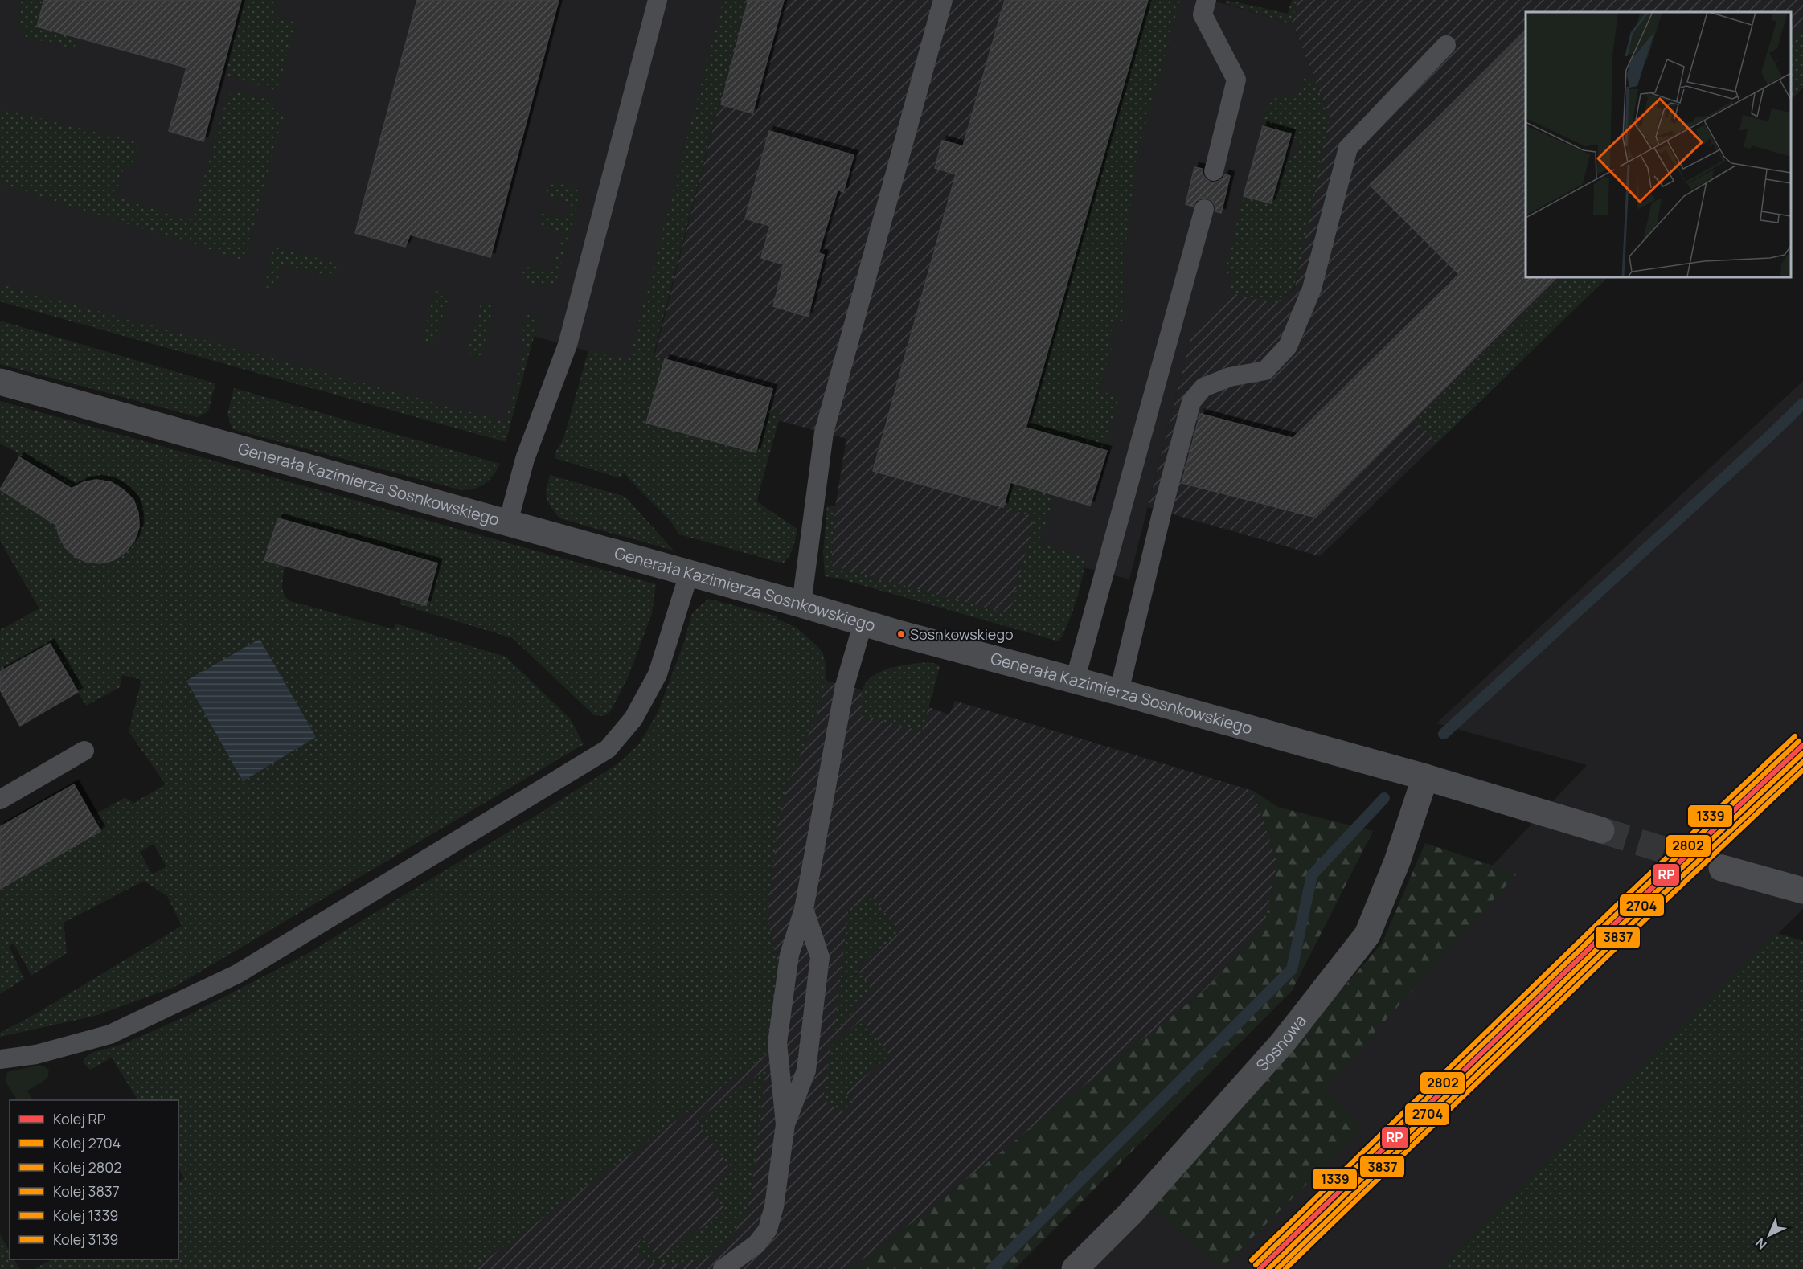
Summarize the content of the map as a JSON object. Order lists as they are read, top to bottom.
{
  "streets": {
    "street": ["Generała Kazimierza Sosnkowskiego", "Sosnowa"]
  },
  "crossings": [
    ["Generała Kazimierza Sosnkowskiego", "Sosnowa"]
  ],
  "places": ["Sosnkowskiego"],
  "lines": [
    "rail line 1339",
    "rail line 2802",
    "rail line RP",
    "rail line 2704",
    "rail line 3837",
    "rail line 3139"
  ],
  "legend": [
    "Kolej RP",
    "Kolej 2704",
    "Kolej 2802",
    "Kolej 3837",
    "Kolej 1339",
    "Kolej 3139"
  ],
  "north": "bottom left"
}
